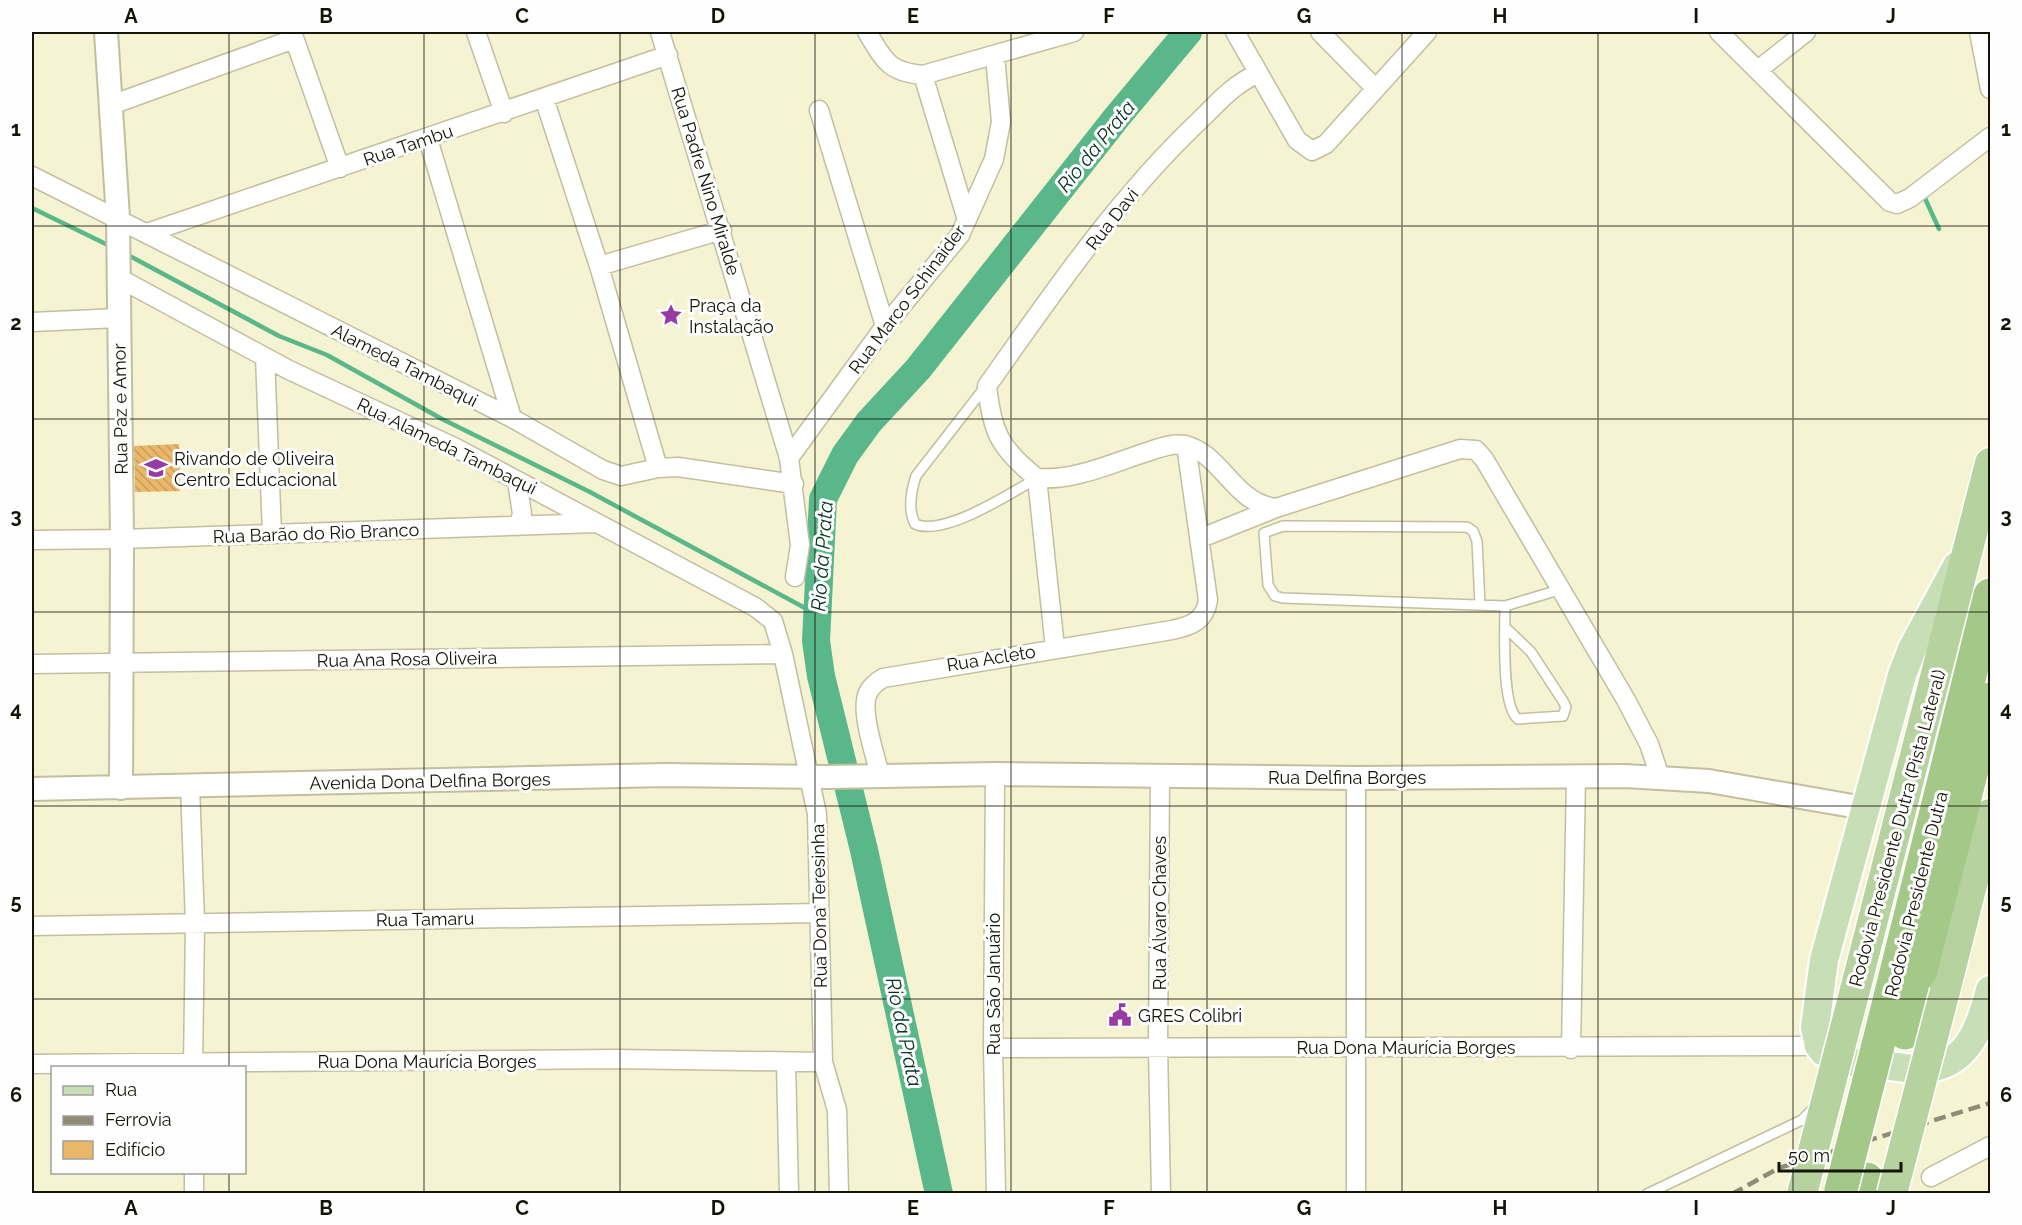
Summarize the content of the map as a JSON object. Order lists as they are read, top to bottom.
{
  "streets": {
    "highway": ["Rodovia Presidente Dutra (Pista Lateral)", "Rodovia Presidente Dutra"],
    "street": [
      "Rua Tambu",
      "Rua Padre Nino Miralde",
      "Rua Davi",
      "Rua Marco Schinaider",
      "Alameda Tambaqui",
      "Rua Paz e Amor",
      "Rua Alameda Tambaqui",
      "Rua Barão do Rio Branco",
      "Rua Acleto",
      "Rua Ana Rosa Oliveira",
      "Rua Delfina Borges",
      "Avenida Dona Delfina Borges",
      "Rua Dona Teresinha",
      "Rua Álvaro Chaves",
      "Rua Tamaru",
      "Rua Sāo Januário",
      "Rua Dona Maurícia Borges"
    ]
  },
  "crossings": [
    ["Rua Tambu", "Rua Padre Nino Miralde"],
    ["Rua Tambu", "Alameda Tambaqui"],
    ["Rua Padre Nino Miralde", "Rua Marco Schinaider"],
    ["Rua Padre Nino Miralde", "Alameda Tambaqui"],
    ["Alameda Tambaqui", "Rua Paz e Amor"],
    ["Rua Paz e Amor", "Rua Alameda Tambaqui"],
    ["Rua Paz e Amor", "Rua Barão do Rio Branco"],
    ["Rua Paz e Amor", "Rua Ana Rosa Oliveira"],
    ["Rua Paz e Amor", "Avenida Dona Delfina Borges"],
    ["Rua Alameda Tambaqui", "Rua Barão do Rio Branco"],
    ["Rua Alameda Tambaqui", "Rua Dona Teresinha"],
    ["Rua Acleto", "Rua Delfina Borges"],
    ["Rua Ana Rosa Oliveira", "Rua Dona Teresinha"],
    ["Rua Delfina Borges", "Avenida Dona Delfina Borges"],
    ["Rua Delfina Borges", "Rua Dona Teresinha"],
    ["Rua Delfina Borges", "Rua Álvaro Chaves"],
    ["Rua Delfina Borges", "Rua Sāo Januário"],
    ["Avenida Dona Delfina Borges", "Rua Dona Teresinha"],
    ["Rua Dona Teresinha", "Rua Tamaru"],
    ["Rua Dona Teresinha", "Rua Dona Maurícia Borges"],
    ["Rua Álvaro Chaves", "Rua Dona Maurícia Borges"],
    ["Rua Sāo Januário", "Rua Dona Maurícia Borges"]
  ],
  "water": ["Rio da Prata"],
  "places": {
    "place": ["Praça da Instalação"],
    "school or university": ["Rivando de Oliveira Centro Educacional"],
    "public building": ["GRES Colibri"]
  },
  "legend": ["Rua", "Ferrovia", "Edifício"],
  "scale_bar": "50 m",
  "grid": {
    "columns": [
      "A",
      "B",
      "C",
      "D",
      "E",
      "F",
      "G",
      "H",
      "I",
      "J"
    ],
    "rows": [
      "1",
      "2",
      "3",
      "4",
      "5",
      "6"
    ]
  }
}
